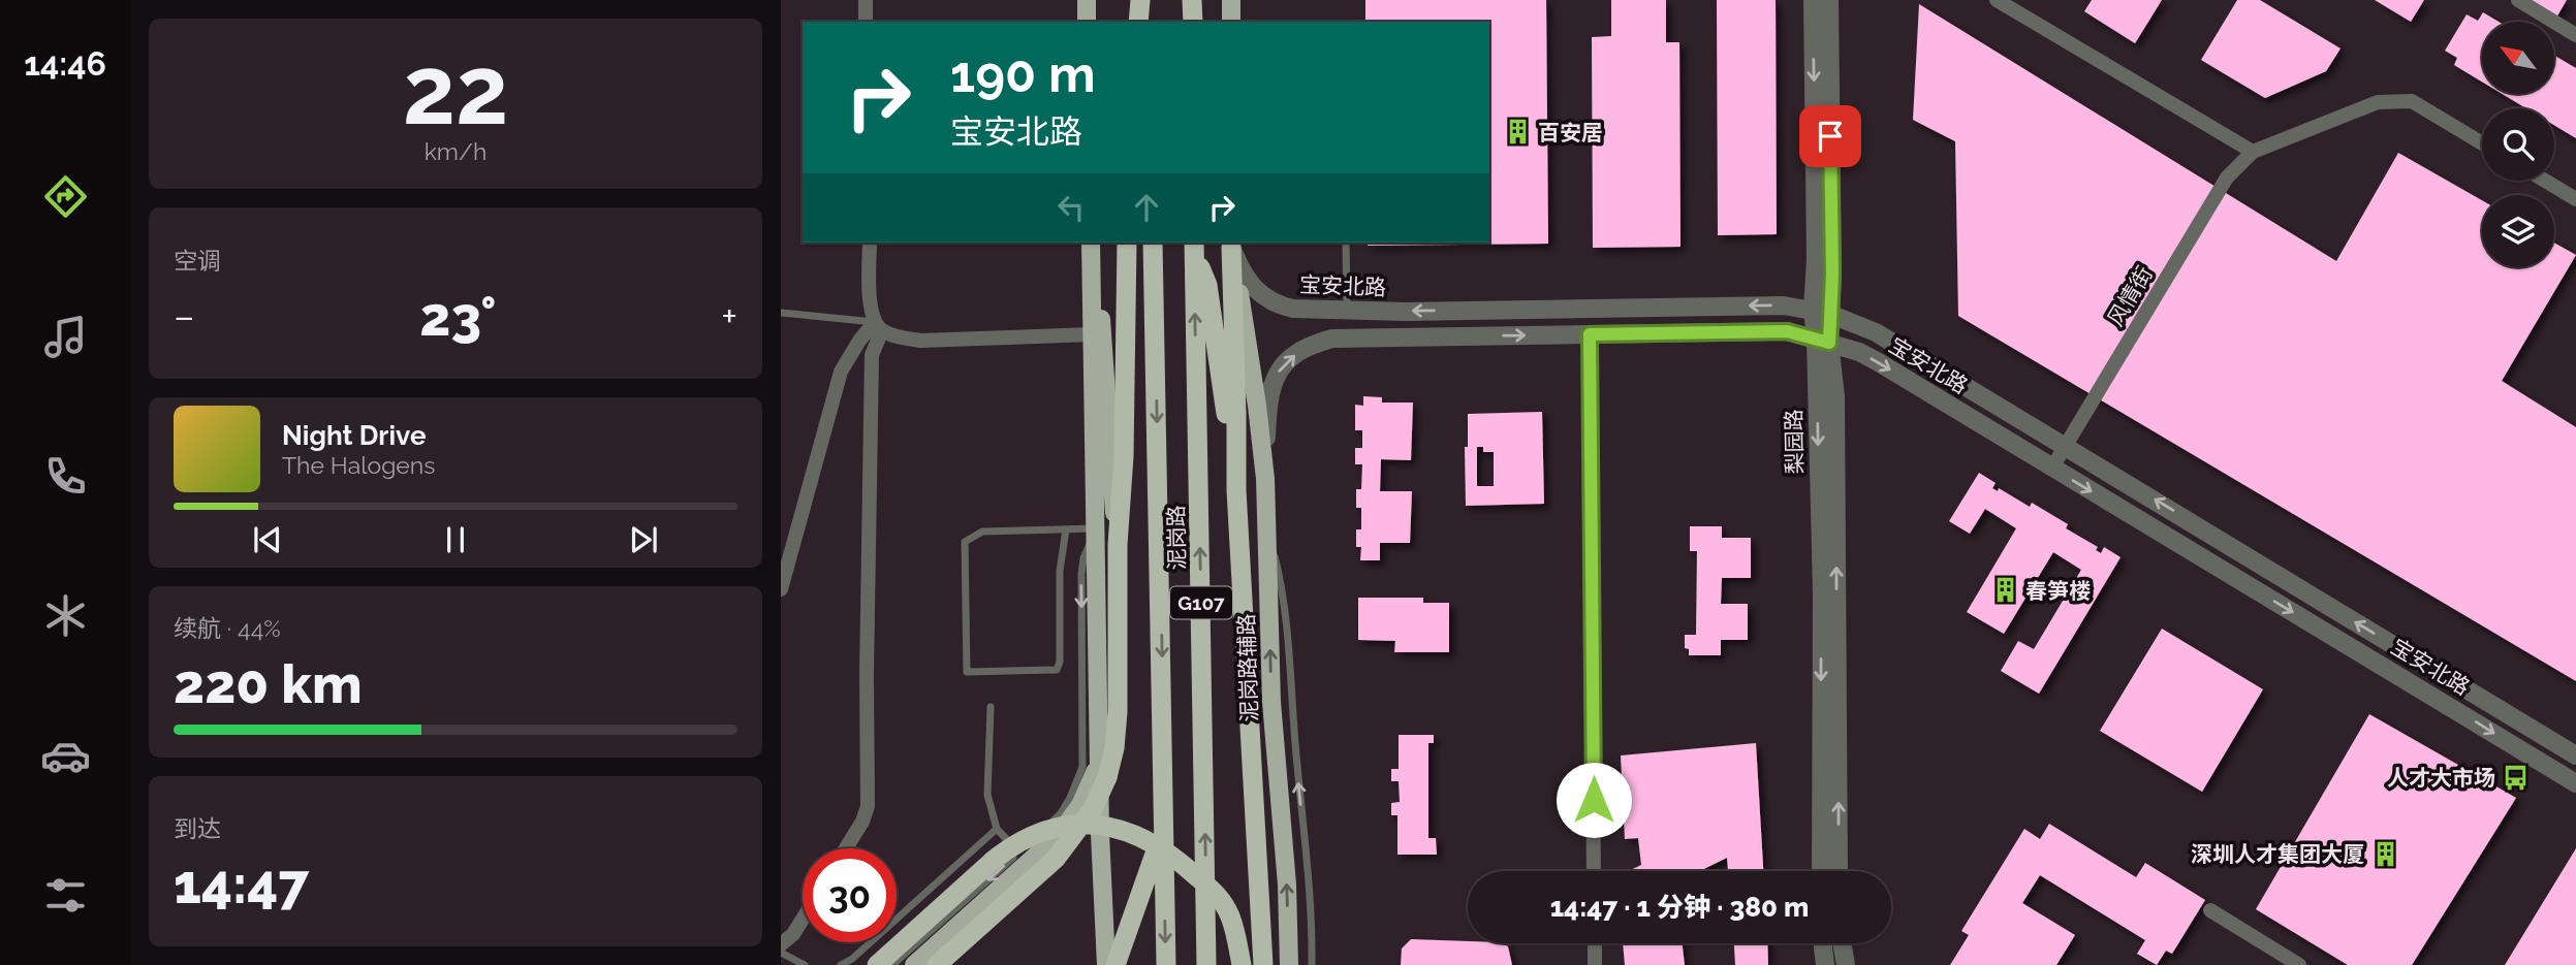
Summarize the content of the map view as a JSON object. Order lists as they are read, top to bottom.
{
  "streets": {
    "highway": ["泥岗路", "G107"],
    "main road": ["泥岗路辅路"],
    "street": ["宝安北路", "风情街", "梨园路"]
  },
  "crossings": [
    ["宝安北路", "风情街"],
    ["宝安北路", "梨园路"],
    ["宝安北路", "泥岗路辅路"]
  ],
  "one_way": ["泥岗路辅路"],
  "places": {
    "building": ["百安居", "春笋楼", "深圳人才集团大厦"],
    "bus stop": ["人才大市场"]
  },
  "north": "top left",
  "page": {
    "tabs": "14:46",
    "tile": [
      ["22", "km/h"],
      "空调",
      ["续航 · 44%", "220 km"],
      ["到达", "14:47"]
    ],
    "turn": ["190 m", "宝安北路"],
    "heat": ["−", "23°", "+"],
    "song": ["Night Drive", "The Halogens"],
    "limit": "30",
    "trip": "14:47 · 1 分钟 · 380 m"
  }
}
